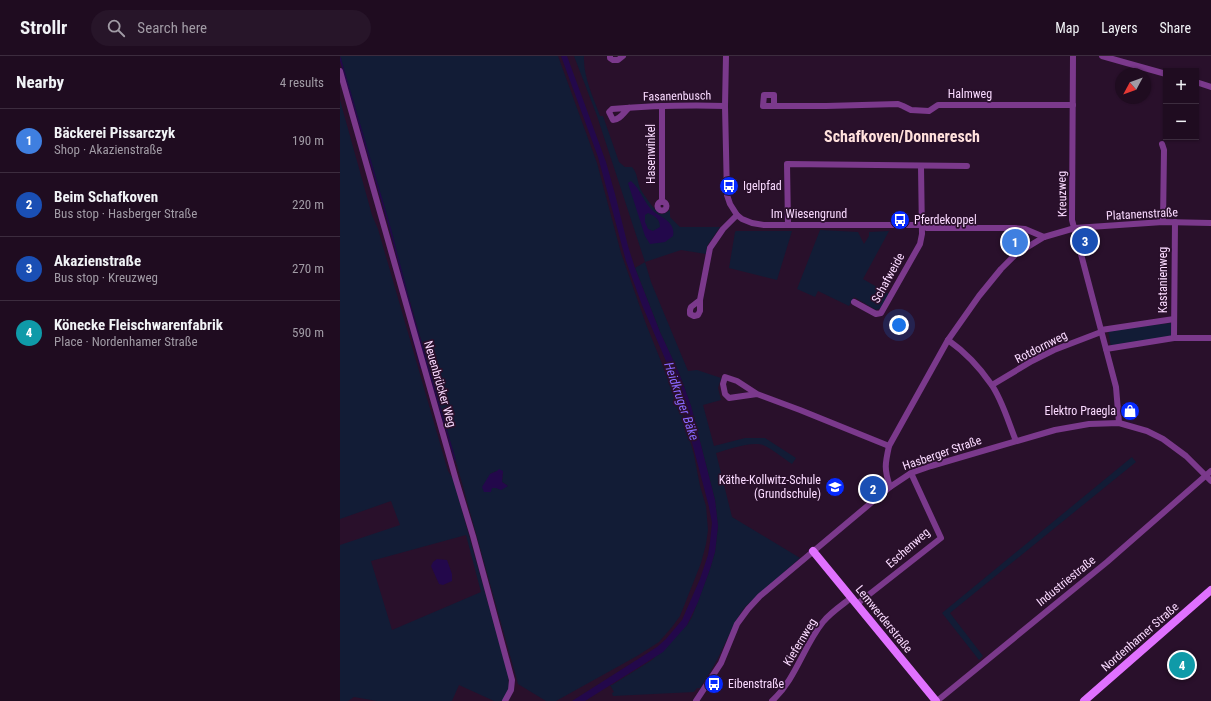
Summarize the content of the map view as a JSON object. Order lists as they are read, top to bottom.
{
  "streets": {
    "street": [
      "Halmweg",
      "Fasanenbusch",
      "Hasenwinkel",
      "Kreuzweg",
      "Im Wiesengrund",
      "Platanenstraße",
      "Schafweide",
      "Kastanienweg",
      "Rotdornweg",
      "Neuenbrücker Weg",
      "Hasberger Straße",
      "Eschenweg",
      "Industriestraße",
      "Lemwerderstraße",
      "Nordenhamer Straße",
      "Kiefernweg"
    ]
  },
  "crossings": [
    ["Halmweg", "Kreuzweg"],
    ["Fasanenbusch", "Hasenwinkel"],
    ["Kreuzweg", "Platanenstraße"],
    ["Kreuzweg", "Rotdornweg"],
    ["Kreuzweg", "Hasberger Straße"],
    ["Im Wiesengrund", "Platanenstraße"],
    ["Im Wiesengrund", "Schafweide"],
    ["Platanenstraße", "Kastanienweg"],
    ["Platanenstraße", "Hasberger Straße"],
    ["Kastanienweg", "Rotdornweg"],
    ["Hasberger Straße", "Eschenweg"],
    ["Hasberger Straße", "Industriestraße"],
    ["Hasberger Straße", "Lemwerderstraße"],
    ["Eschenweg", "Lemwerderstraße"],
    ["Industriestraße", "Lemwerderstraße"],
    ["Lemwerderstraße", "Kiefernweg"]
  ],
  "districts": ["Schafkoven/Donneresch"],
  "water": ["Heidkruger Bäke"],
  "places": {
    "bus stop": ["Igelpfad", "Pferdekoppel", "Eibenstraße"],
    "shop": ["Elektro Praegla"],
    "school or university": ["Käthe-Kollwitz-Schule (Grundschule)"]
  },
  "north": "bottom left",
  "page": {
    "header": "Strollr",
    "search": "Search here",
    "nav": ["Map", "Layers", "Share"],
    "heading": ["Nearby", "4 results"],
    "map_buttons": ["+", "−"],
    "list": [
      {
        "mark": "1",
        "name": "Bäckerei Pissarczyk",
        "note": "Shop · Akazienstraße",
        "value": "190 m"
      },
      {
        "mark": "2",
        "name": "Beim Schafkoven",
        "note": "Bus stop · Hasberger Straße",
        "value": "220 m"
      },
      {
        "mark": "3",
        "name": "Akazienstraße",
        "note": "Bus stop · Kreuzweg",
        "value": "270 m"
      },
      {
        "mark": "4",
        "name": "Könecke Fleischwarenfabrik",
        "note": "Place · Nordenhamer Straße",
        "value": "590 m"
      }
    ],
    "pins": [
      "3",
      "1",
      "2",
      "4"
    ]
  }
}
